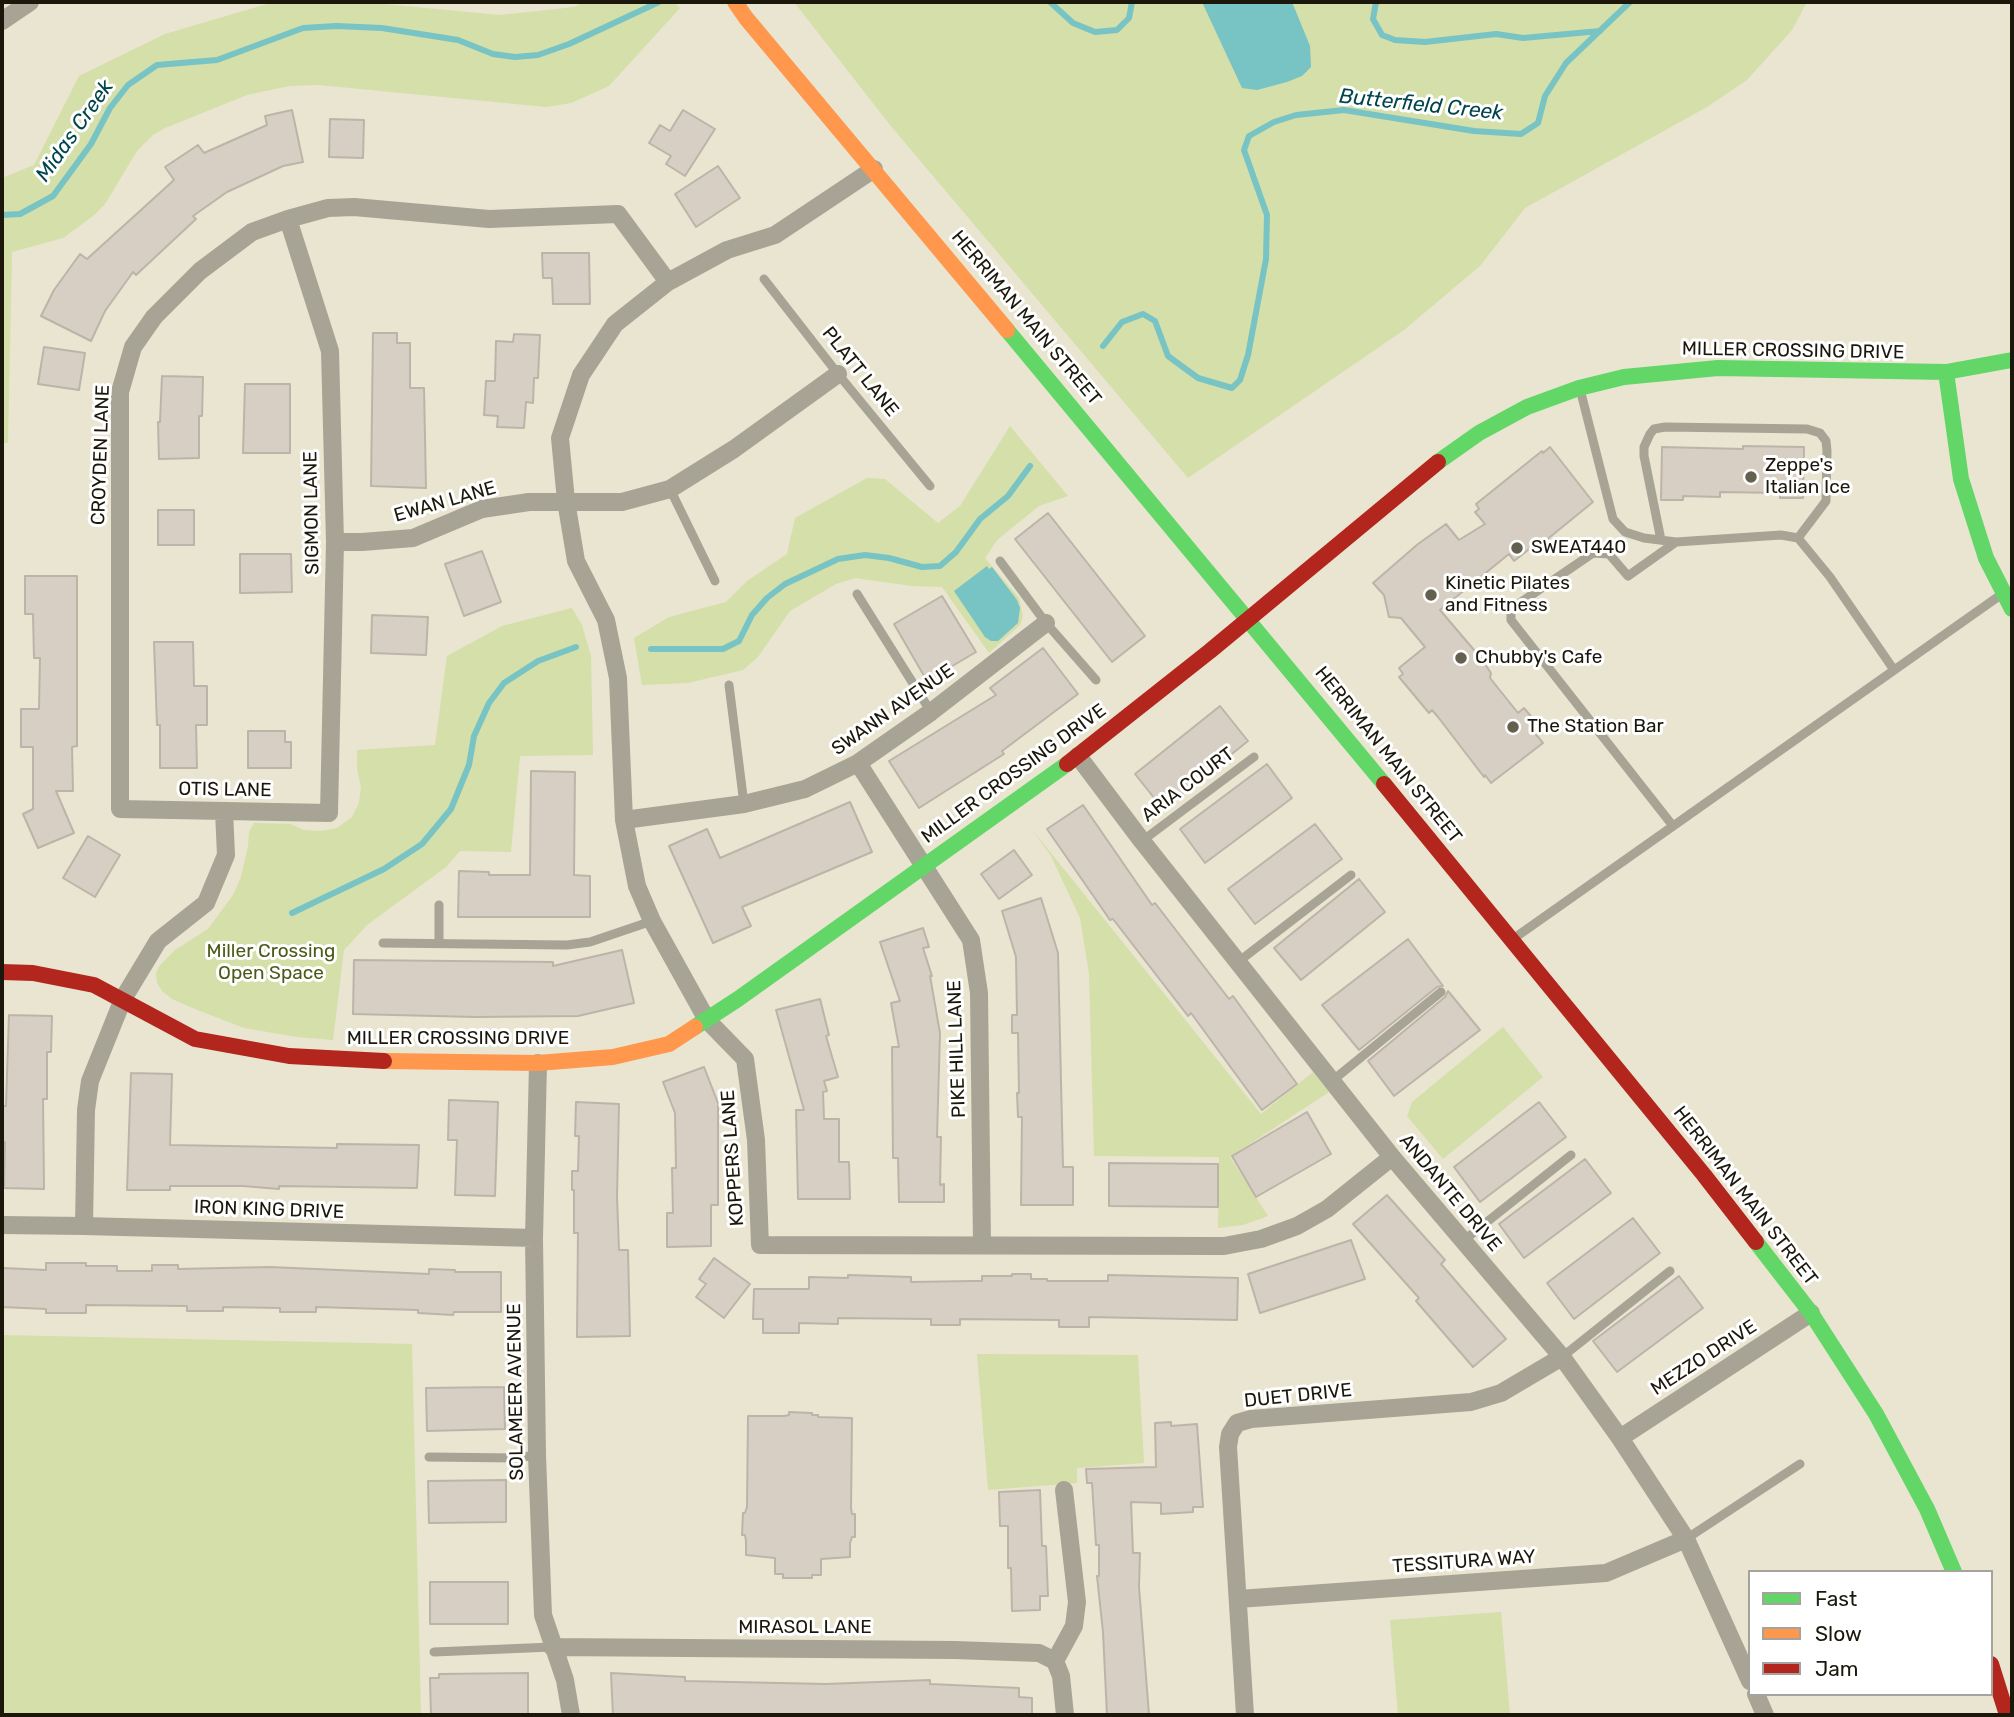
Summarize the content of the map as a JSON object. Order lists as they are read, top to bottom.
{
  "streets": {
    "street": [
      "HERRIMAN MAIN STREET",
      "MILLER CROSSING DRIVE",
      "CROYDEN LANE",
      "EWAN LANE",
      "SIGMON LANE",
      "SWANN AVENUE",
      "OTIS LANE",
      "PIKE HILL LANE",
      "KOPPERS LANE",
      "ANDANTE DRIVE",
      "IRON KING DRIVE",
      "MEZZO DRIVE",
      "SOLAMEER AVENUE",
      "DUET DRIVE",
      "TESSITURA WAY",
      "MIRASOL LANE"
    ],
    "lane": ["PLATT LANE", "ARIA COURT"]
  },
  "crossings": [
    ["HERRIMAN MAIN STREET", "MILLER CROSSING DRIVE"],
    ["HERRIMAN MAIN STREET", "KOPPERS LANE"],
    ["HERRIMAN MAIN STREET", "MEZZO DRIVE"],
    ["MILLER CROSSING DRIVE", "PIKE HILL LANE"],
    ["MILLER CROSSING DRIVE", "KOPPERS LANE"],
    ["MILLER CROSSING DRIVE", "ANDANTE DRIVE"],
    ["MILLER CROSSING DRIVE", "SOLAMEER AVENUE"],
    ["PLATT LANE", "EWAN LANE"],
    ["CROYDEN LANE", "SIGMON LANE"],
    ["CROYDEN LANE", "OTIS LANE"],
    ["CROYDEN LANE", "KOPPERS LANE"],
    ["EWAN LANE", "SIGMON LANE"],
    ["EWAN LANE", "KOPPERS LANE"],
    ["SIGMON LANE", "OTIS LANE"],
    ["SWANN AVENUE", "PIKE HILL LANE"],
    ["SWANN AVENUE", "KOPPERS LANE"],
    ["ARIA COURT", "ANDANTE DRIVE"],
    ["PIKE HILL LANE", "KOPPERS LANE"],
    ["KOPPERS LANE", "ANDANTE DRIVE"],
    ["ANDANTE DRIVE", "MEZZO DRIVE"],
    ["ANDANTE DRIVE", "DUET DRIVE"],
    ["ANDANTE DRIVE", "TESSITURA WAY"],
    ["IRON KING DRIVE", "SOLAMEER AVENUE"],
    ["SOLAMEER AVENUE", "MIRASOL LANE"],
    ["DUET DRIVE", "TESSITURA WAY"]
  ],
  "water": ["Butterfield Creek", "Midas Creek"],
  "parks": ["Miller Crossing Open Space"],
  "places": [
    "Zeppe's Italian Ice",
    "SWEAT440",
    "Kinetic Pilates and Fitness",
    "Chubby's Cafe",
    "The Station Bar"
  ],
  "legend": ["Fast", "Slow", "Jam"]
}
